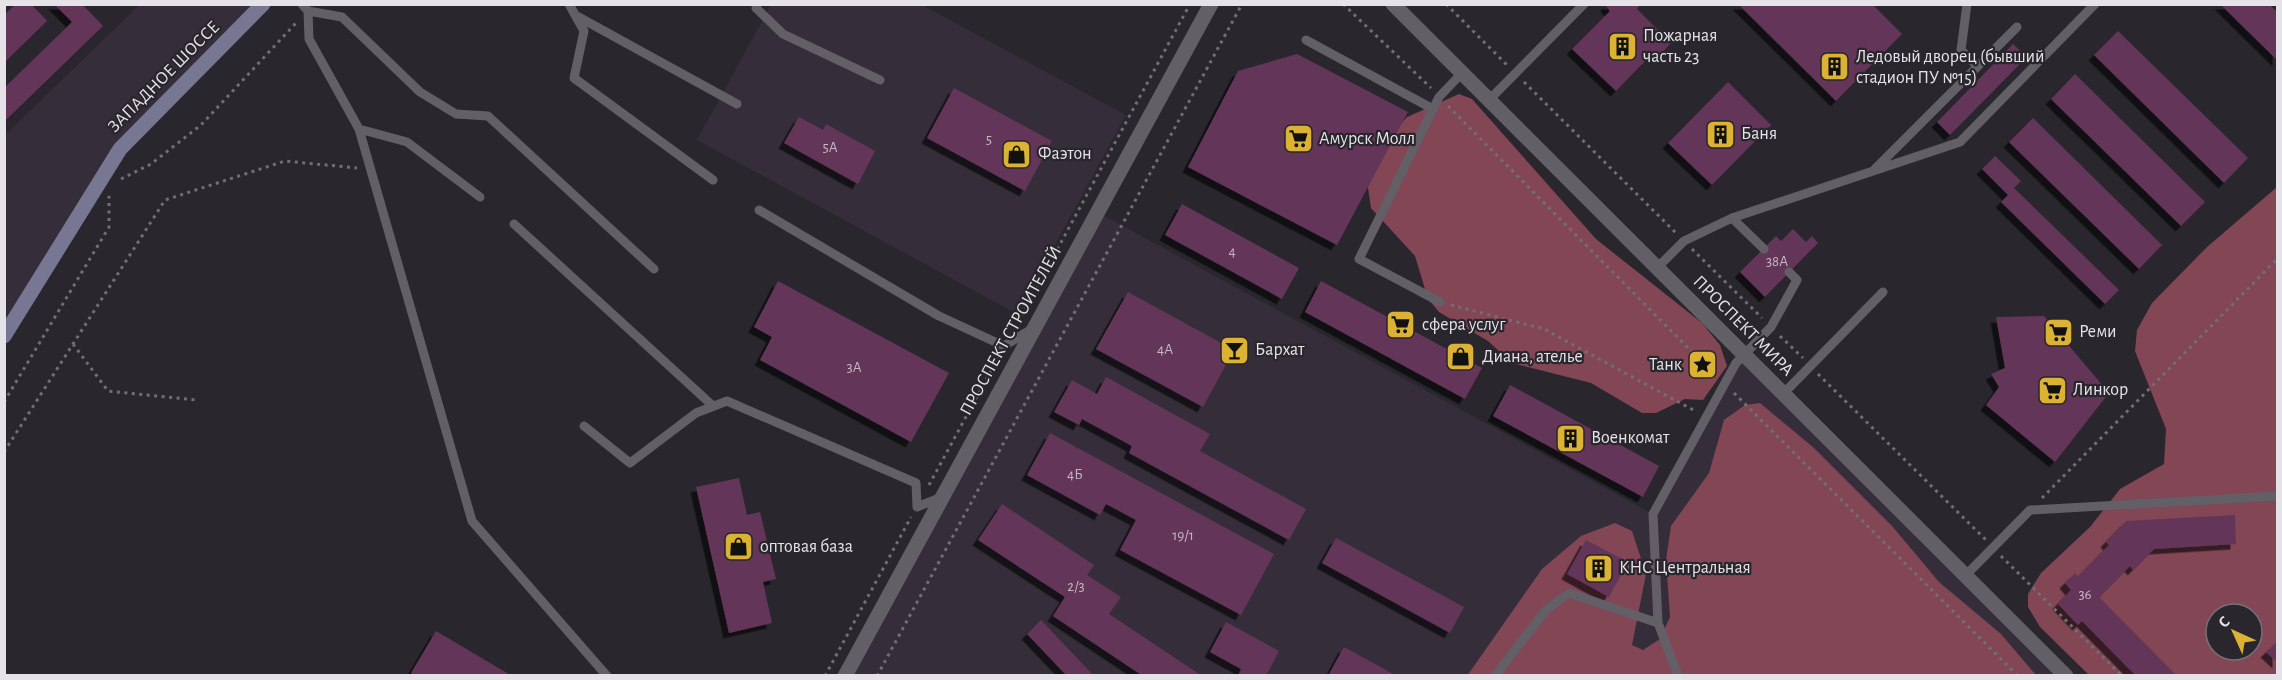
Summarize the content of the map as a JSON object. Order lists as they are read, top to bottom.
{
  "streets": {
    "main road": ["ЗАПАДНОЕ ШОССЕ"],
    "street": ["ПРОСПЕКТ МИРА", "ПРОСПЕКТ СТРОИТЕЛЕЙ"]
  },
  "places": {
    "building": [
      "Пожарная часть 23",
      "Ледовый дворец (бывший cтадион ПУ №15)",
      "Баня",
      "Военкомат",
      "КНС Центральная"
    ],
    "supermarket": [
      "Амурск Молл",
      "сфера услуг",
      "Реми",
      "Линкор"
    ],
    "shop": ["Фаэтон", "Диана, ателье", "оптовая база"],
    "bar": ["Бархат"],
    "place": ["Танк"]
  },
  "house_numbers": [
    "5",
    "5А",
    "4",
    "38А",
    "4А",
    "3А",
    "4Б",
    "19/1",
    "2/3",
    "36"
  ],
  "north": "top left"
}
